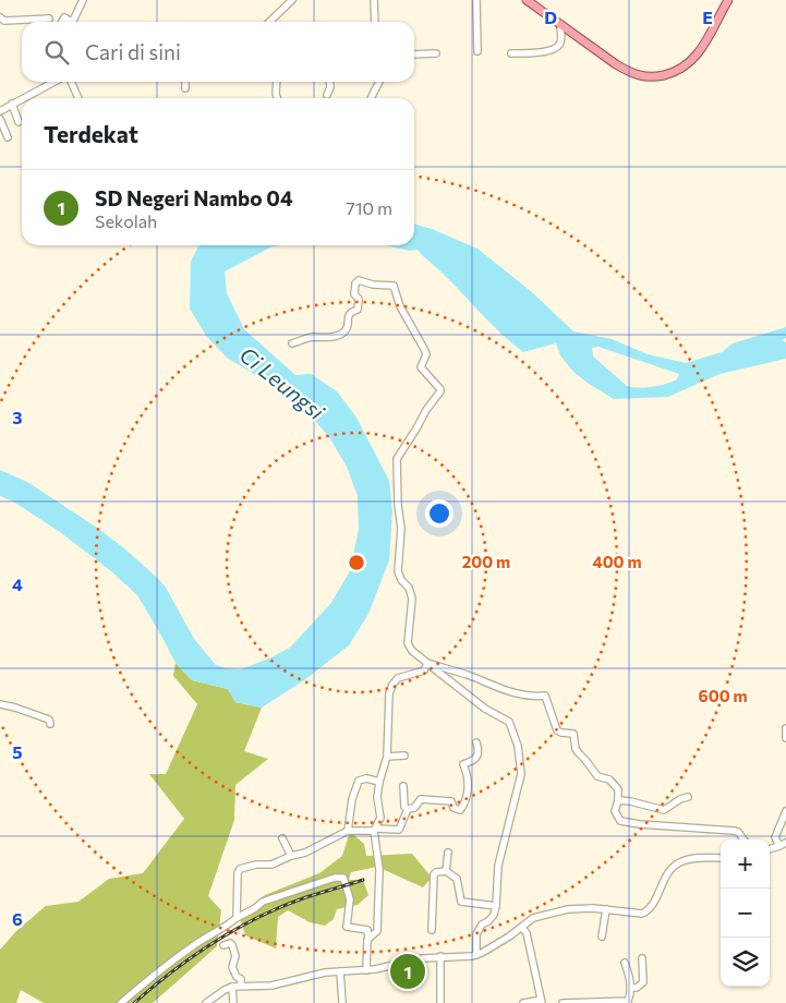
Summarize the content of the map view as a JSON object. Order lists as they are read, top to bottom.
{
  "water": ["Ci Leungsi"],
  "page": {
    "search": "Cari di sini",
    "heading": "Terdekat",
    "list": [
      {
        "mark": "1",
        "name": "SD Negeri Nambo 04",
        "note": "Sekolah",
        "value": "710 m"
      }
    ],
    "map_buttons": ["+", "−"],
    "pins": "1"
  },
  "grid": {
    "columns": ["D", "E"],
    "rows": [
      "3",
      "4",
      "5",
      "6"
    ]
  },
  "rings": ["200 m", "400 m", "600 m"]
}
